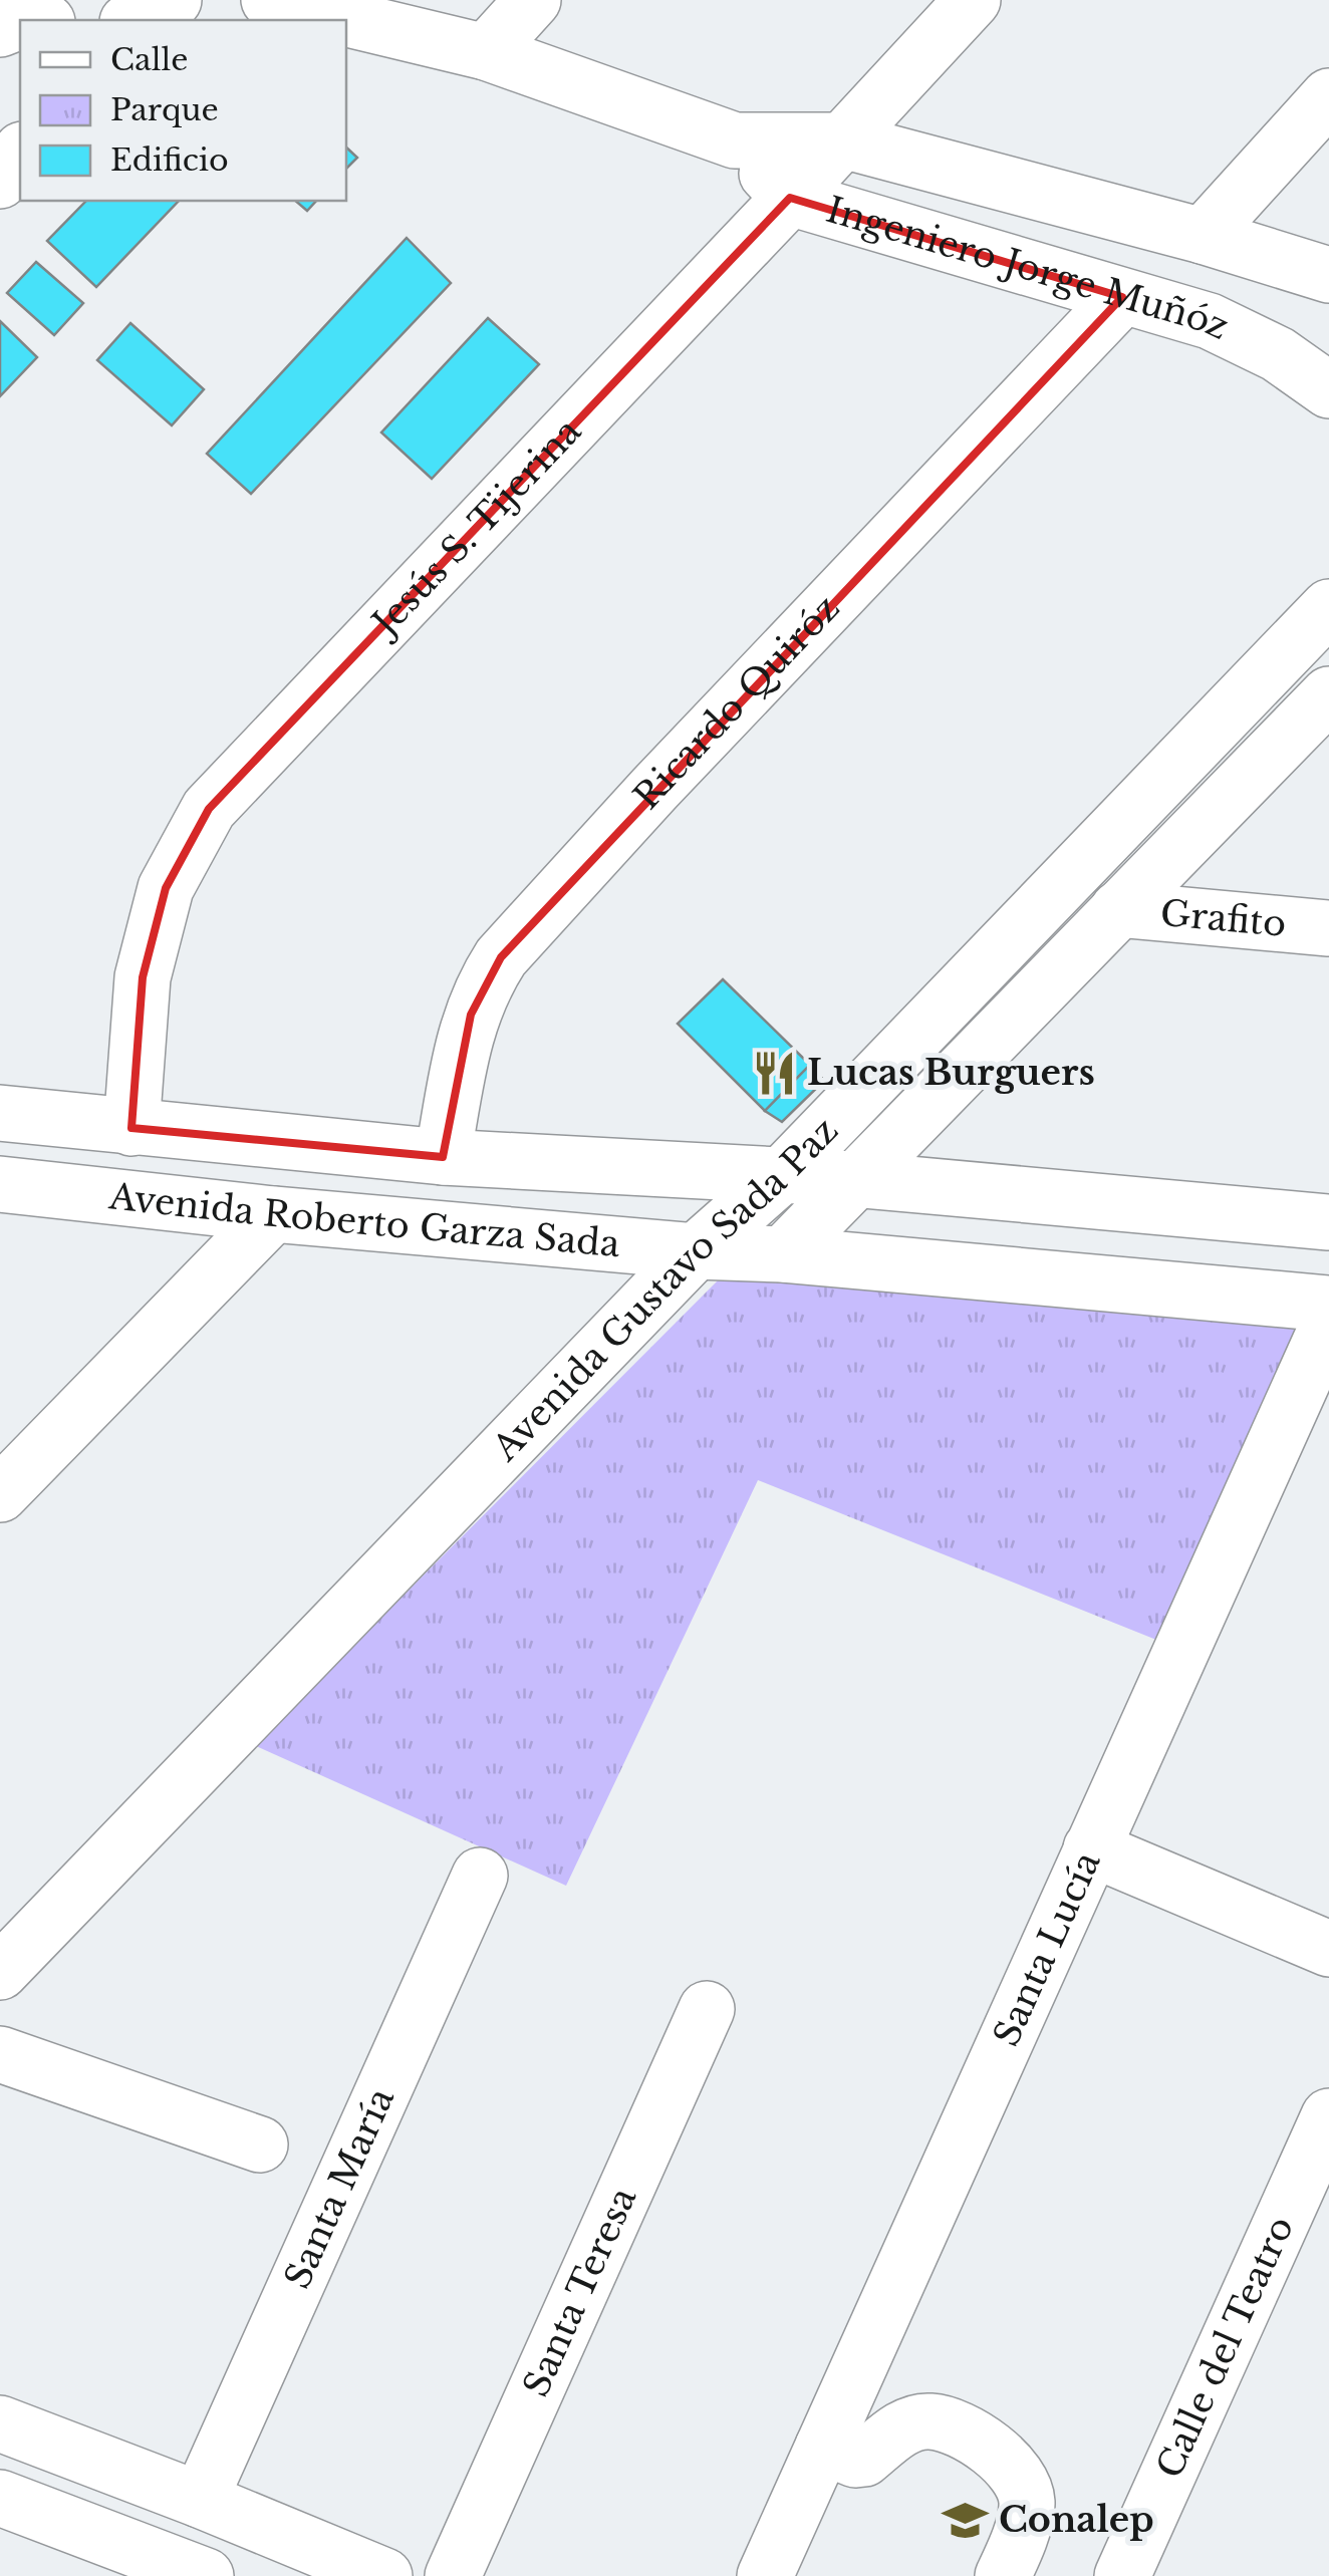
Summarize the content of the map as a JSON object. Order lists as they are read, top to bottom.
{
  "streets": {
    "street": [
      "Ingeniero Jorge Muñóz",
      "Jesús S. Tijerina",
      "Ricardo Quiróz",
      "Grafito",
      "Avenida Roberto Garza Sada",
      "Avenida Gustavo Sada Paz",
      "Santa Lucía",
      "Santa María",
      "Santa Teresa",
      "Calle del Teatro"
    ]
  },
  "crossings": [
    ["Ingeniero Jorge Muñóz", "Jesús S. Tijerina"],
    ["Ingeniero Jorge Muñóz", "Ricardo Quiróz"],
    ["Jesús S. Tijerina", "Avenida Roberto Garza Sada"],
    ["Ricardo Quiróz", "Avenida Roberto Garza Sada"],
    ["Grafito", "Avenida Gustavo Sada Paz"],
    ["Avenida Roberto Garza Sada", "Avenida Gustavo Sada Paz"]
  ],
  "places": {
    "restaurant": ["Lucas Burguers"],
    "school or university": ["Conalep"]
  },
  "legend": ["Calle", "Parque", "Edificio"]
}
